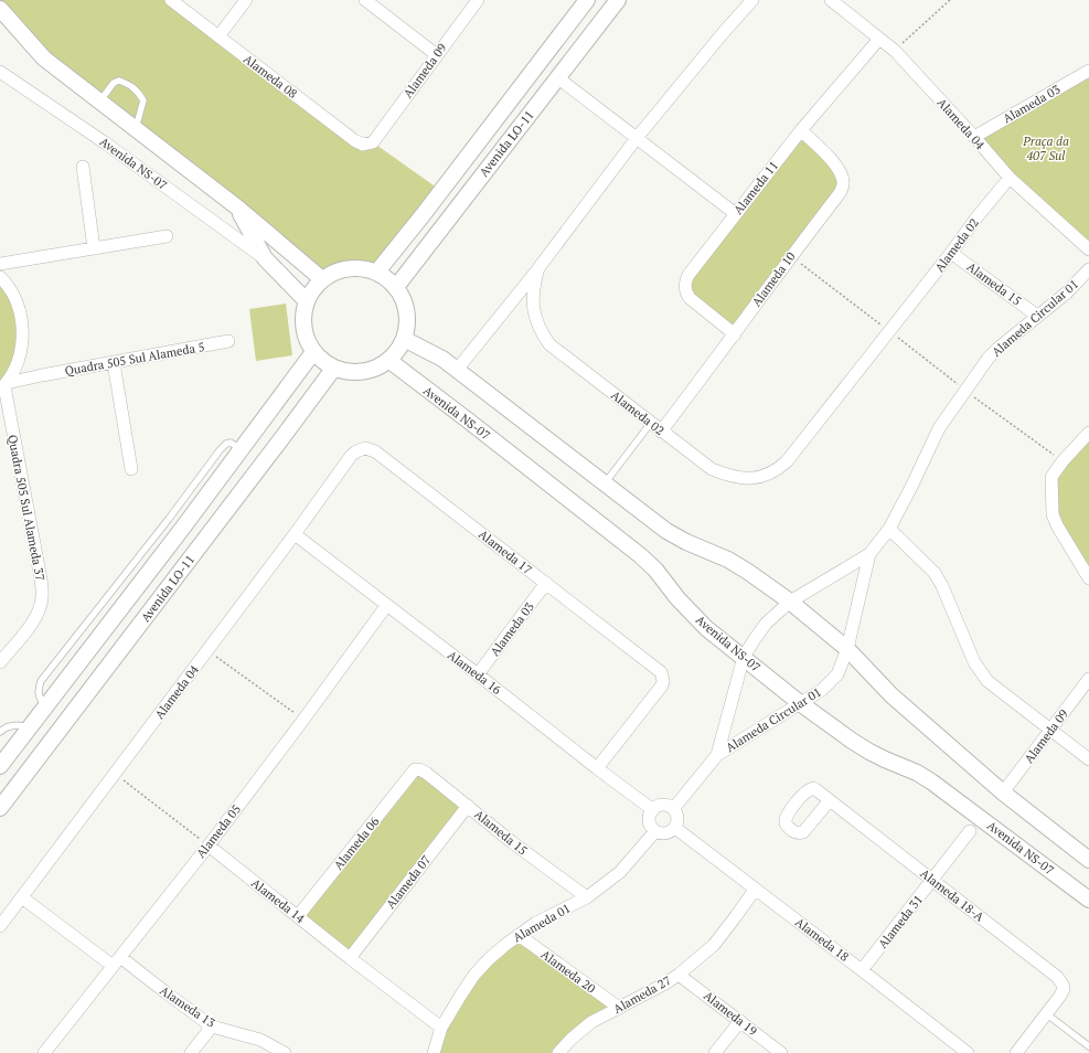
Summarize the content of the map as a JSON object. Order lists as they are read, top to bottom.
{
  "streets": {
    "street": [
      "Alameda 09",
      "Alameda 08",
      "Alameda 03",
      "Alameda 04",
      "Avenida LO-11",
      "Avenida NS-07",
      "Alameda 11",
      "Alameda 02",
      "Alameda 10",
      "Alameda 15",
      "Alameda Circular 01",
      "Quadra 505 Sul Alameda 5",
      "Quadra 505 Sul Alameda 37",
      "Alameda 17",
      "Alameda 16",
      "Alameda 05",
      "Alameda 06",
      "Alameda 07",
      "Alameda 18-A",
      "Alameda 14",
      "Alameda 31",
      "Alameda 01",
      "Alameda 18",
      "Alameda 20",
      "Alameda 27",
      "Alameda 13",
      "Alameda 19"
    ]
  },
  "crossings": [
    ["Alameda 09", "Alameda 08"],
    ["Alameda 03", "Alameda 04"],
    ["Alameda 03", "Alameda 17"],
    ["Alameda 03", "Alameda 16"],
    ["Alameda 04", "Alameda 11"],
    ["Alameda 04", "Alameda 02"],
    ["Alameda 04", "Alameda 17"],
    ["Alameda 04", "Alameda 16"],
    ["Alameda 04", "Alameda 13"],
    ["Avenida LO-11", "Avenida NS-07"],
    ["Avenida NS-07", "Alameda Circular 01"],
    ["Alameda 11", "Alameda 10"],
    ["Alameda 02", "Alameda 10"],
    ["Alameda 02", "Alameda 15"],
    ["Alameda 15", "Alameda Circular 01"],
    ["Alameda 15", "Alameda 06"],
    ["Alameda 15", "Alameda 07"],
    ["Alameda 15", "Alameda 01"],
    ["Alameda 17", "Alameda 16"],
    ["Alameda 16", "Alameda 05"],
    ["Alameda 16", "Alameda 01"],
    ["Alameda 16", "Alameda 18"],
    ["Alameda 05", "Alameda 14"],
    ["Alameda 05", "Alameda 13"],
    ["Alameda 06", "Alameda 14"],
    ["Alameda 07", "Alameda 14"],
    ["Alameda 18-A", "Alameda 31"],
    ["Alameda 14", "Alameda 01"],
    ["Alameda 31", "Alameda 18"],
    ["Alameda 01", "Alameda 18"],
    ["Alameda 01", "Alameda 20"],
    ["Alameda 18", "Alameda 27"],
    ["Alameda 20", "Alameda 27"],
    ["Alameda 27", "Alameda 19"]
  ],
  "parks": ["Praça da 407 Sul"]
}
